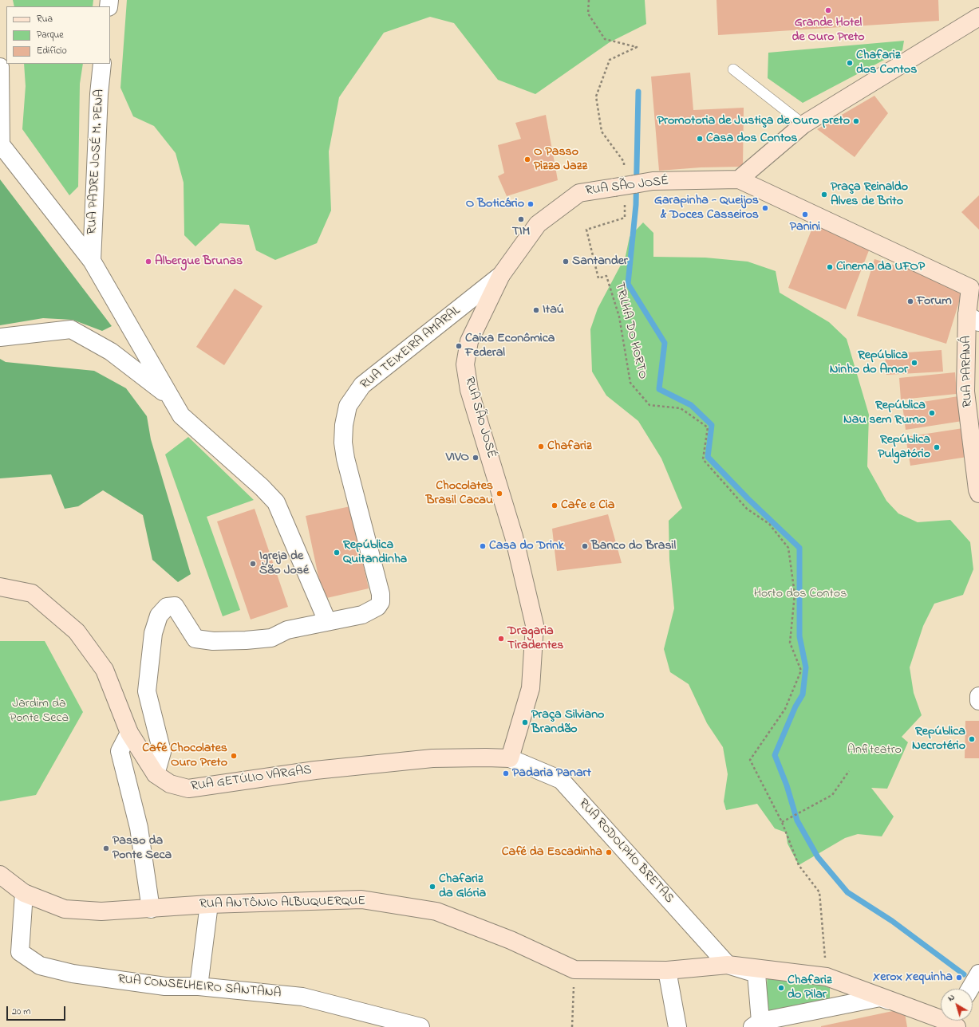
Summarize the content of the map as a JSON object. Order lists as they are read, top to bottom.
{
  "streets": {
    "street": [
      "RUA PADRE JOSÉ M. PENA",
      "RUA SÃO JOSÉ",
      "RUA TEIXEIRA AMARAL",
      "RUA PARANÁ",
      "RUA GETÚLIO VARGAS",
      "RUA RODOLPHO BRETAS",
      "RUA ANTÔNIO ALBUQUERQUE",
      "RUA CONSELHEIRO SANTANA"
    ],
    "path": ["TRILHA DO HORTO"]
  },
  "crossings": [
    ["RUA SÃO JOSÉ", "RUA TEIXEIRA AMARAL"],
    ["RUA SÃO JOSÉ", "RUA GETÚLIO VARGAS"],
    ["RUA SÃO JOSÉ", "RUA RODOLPHO BRETAS"],
    ["RUA GETÚLIO VARGAS", "RUA RODOLPHO BRETAS"],
    ["RUA RODOLPHO BRETAS", "RUA ANTÔNIO ALBUQUERQUE"],
    ["RUA ANTÔNIO ALBUQUERQUE", "RUA CONSELHEIRO SANTANA"]
  ],
  "parks": ["Horto dos Contos", "Jardim da Ponte Seca", "Anfiteatro"],
  "places": [
    "Grande Hotel de Ouro Preto",
    "Chafariz dos Contos",
    "Promotoria de Justiça de Ouro preto",
    "Casa dos Contos",
    "O Passo Pizza Jazz",
    "Praça Reinaldo Alves de Brito",
    "O Boticário",
    "Garapinha - Queijos & Doces Casseiros",
    "Panini",
    "TIM",
    "Albergue Brunas",
    "Santander",
    "Cinema da UFOP",
    "Forum",
    "Itaú",
    "Caixa Econômica Federal",
    "República Ninho do Amor",
    "República Nau sem Rumo",
    "Chafariz",
    "República Pulgatório",
    "VIVO",
    "Chocolates Brasil Cacau",
    "Cafe e Cia",
    "Casa do Drink",
    "Banco do Brasil",
    "República Quitandinha",
    "Igreja de São José",
    "Dragaria Tiradentes",
    "Praça Silviano Brandão",
    "República Necrotério",
    "Café Chocolates Ouro Preto",
    "Padaria Panart",
    "Passo da Ponte Seca",
    "Café da Escadinha",
    "Chafariz da Glória",
    "Xerox Xequinha",
    "Chafariz do Pilar"
  ],
  "legend": ["Rua", "Parque", "Edifício"],
  "scale_bar": "20 m",
  "north": "top left"
}
